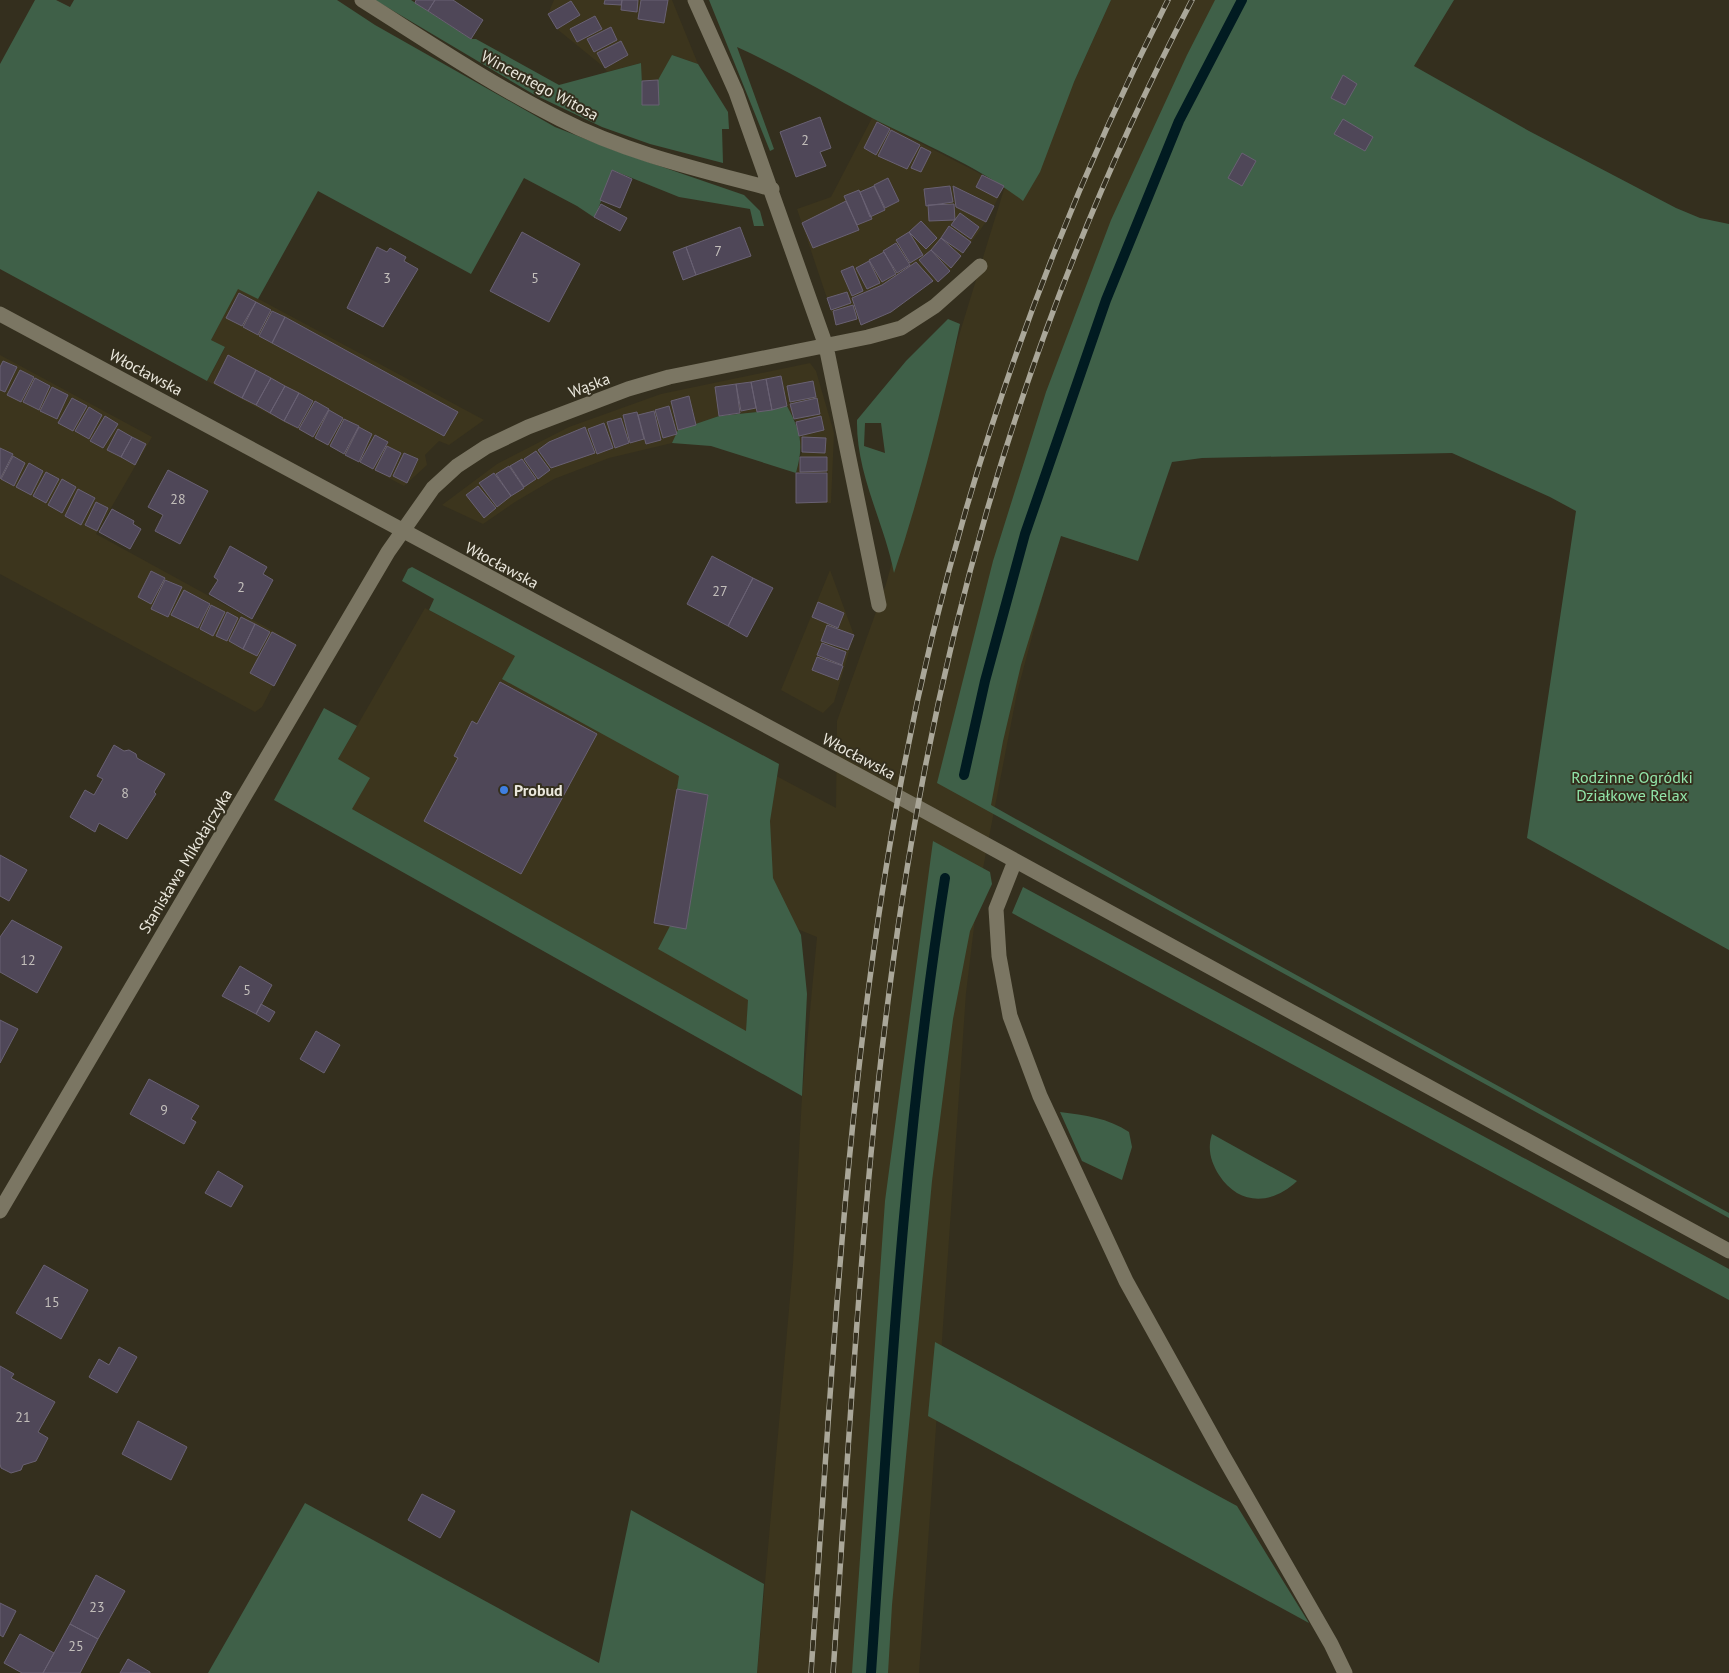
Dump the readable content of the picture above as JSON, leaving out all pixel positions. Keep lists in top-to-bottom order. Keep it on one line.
{"streets":{"street":["Wincentego Witosa","Włocławska","Wąska","Stanisława Mikołajczyka"]},"crossings":[["Włocławska","Wąska"],["Włocławska","Stanisława Mikołajczyka"],["Wąska","Stanisława Mikołajczyka"]],"parks":["Rodzinne Ogródki Działkowe Relax"],"places":["Probud"],"house_numbers":["2","7","3","5","28","2","27","8","12","5","9","15","21","23","25"]}
